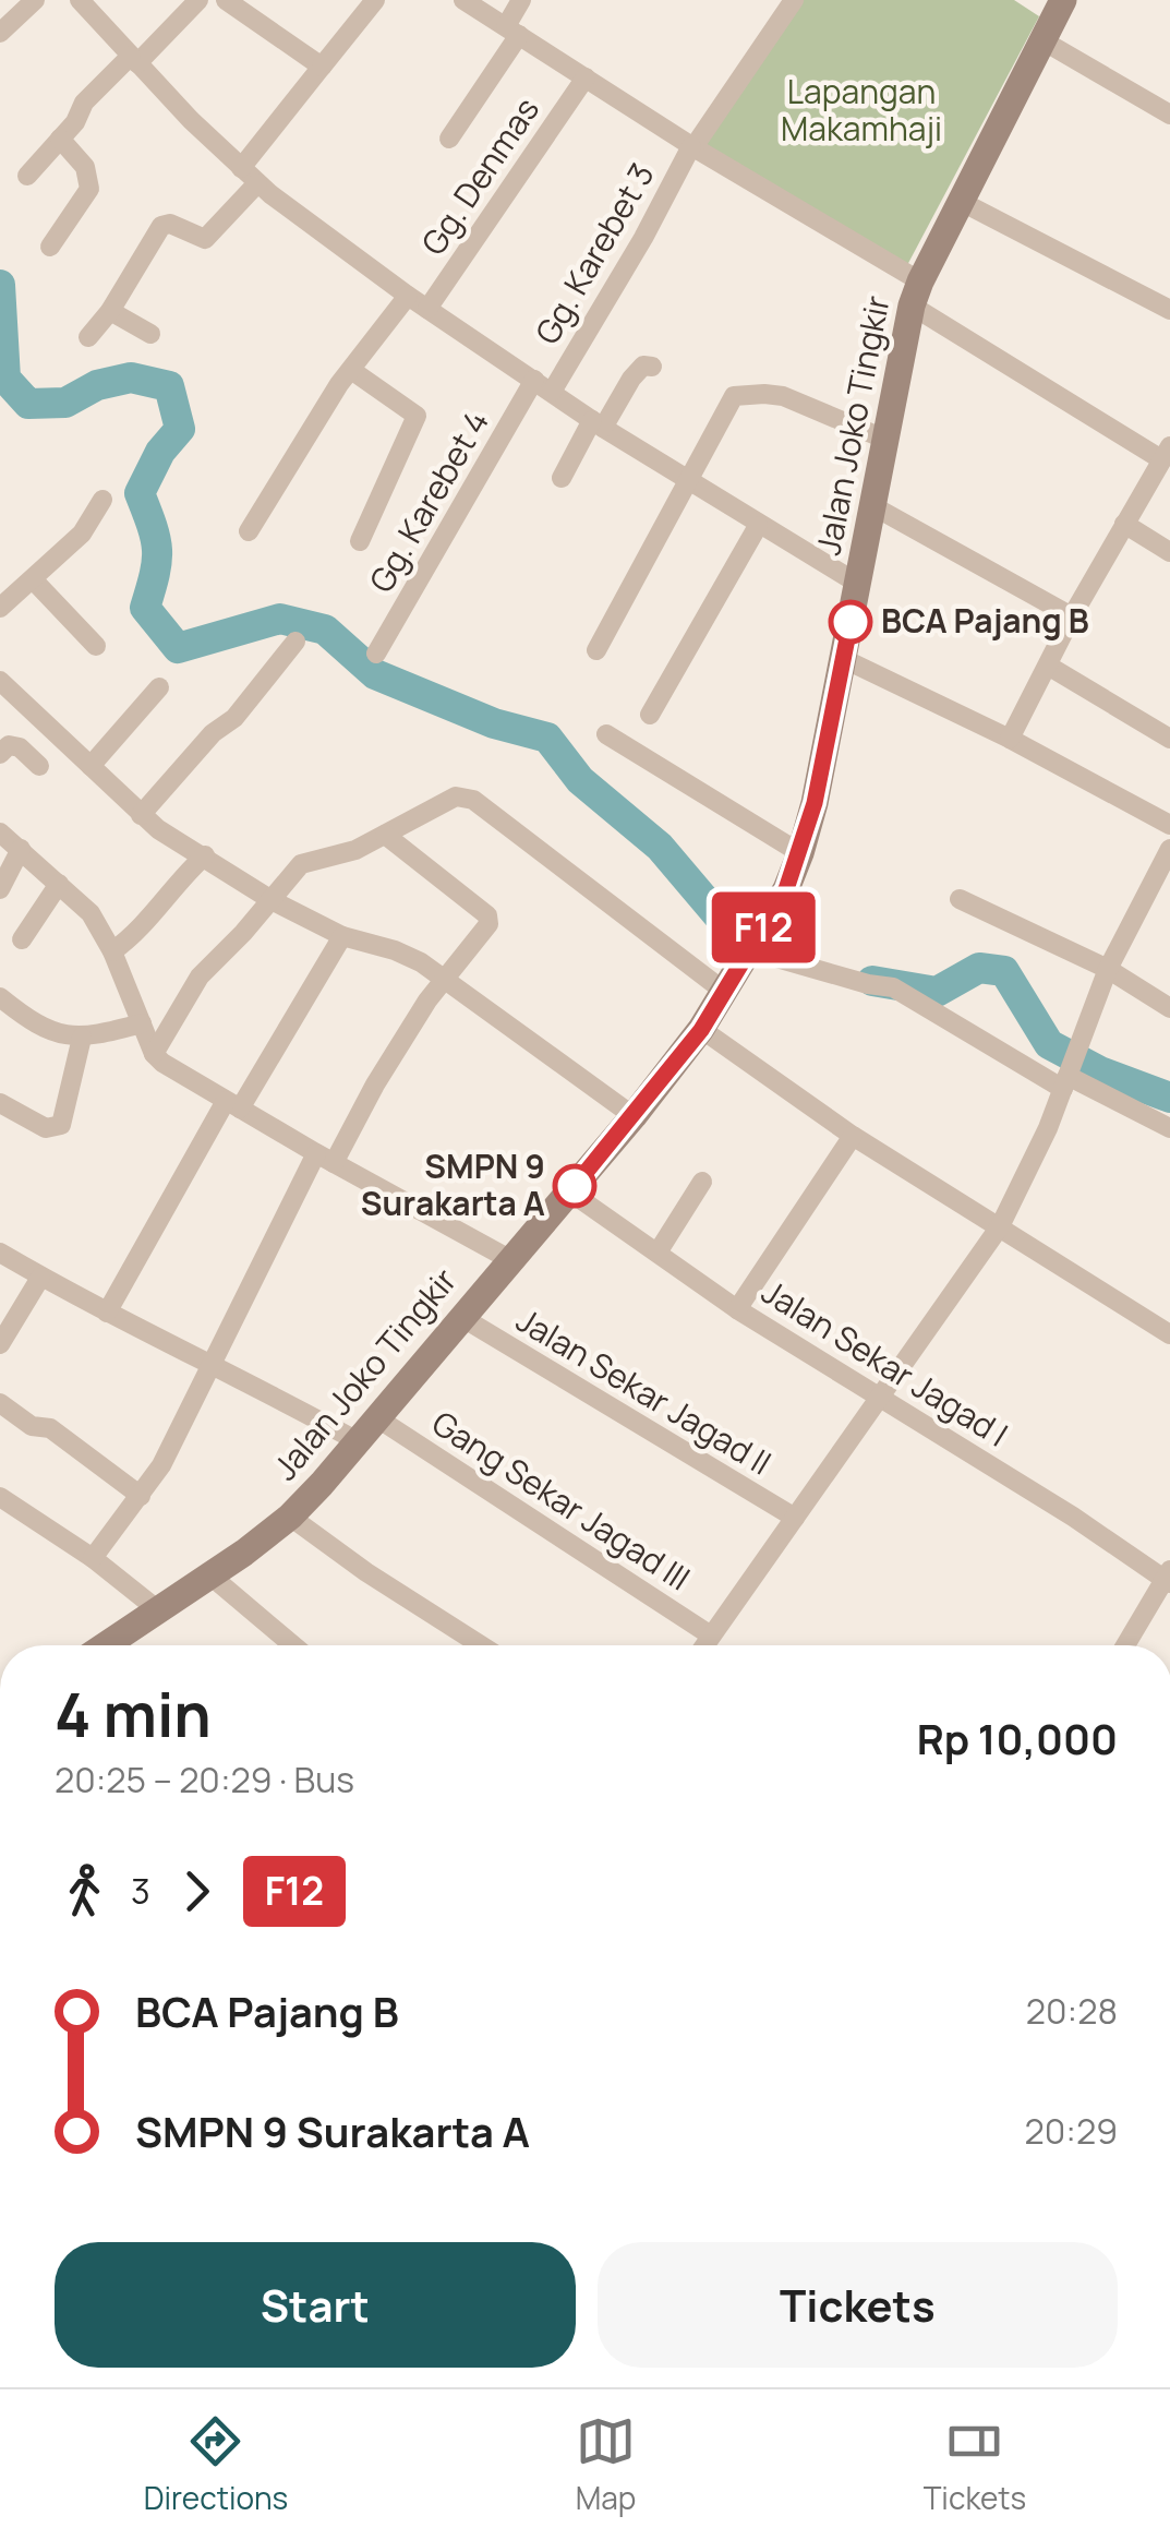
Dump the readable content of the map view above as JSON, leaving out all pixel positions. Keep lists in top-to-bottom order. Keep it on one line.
{"streets":{"main road":["Jalan Joko Tingkir"],"street":["Gg. Denmas","Gg. Karebet 3","Gg. Karebet 4","Jalan Sekar Jagad I","Jalan Sekar Jagad II","Gang Sekar Jagad III"]},"crossings":[["Gg. Karebet 3","Gg. Karebet 4"],["Jalan Joko Tingkir","Jalan Sekar Jagad I"],["Jalan Joko Tingkir","Jalan Sekar Jagad II"],["Jalan Joko Tingkir","Gang Sekar Jagad III"]],"parks":["Lapangan Makamhaji"],"places":["BCA Pajang B","SMPN 9 Surakarta A"],"lines":["bus line F12"],"page":{"on_map":"F12","heading":["4 min","20:25 – 20:29 · Bus","Rp 10,000"],"legs":["3","F12"],"list":[{"name":"BCA Pajang B","value":"20:28"},{"name":"SMPN 9 Surakarta A","value":"20:29"}],"buttons":["Start","Tickets"],"tabs":["Directions","Map","Tickets"]}}
